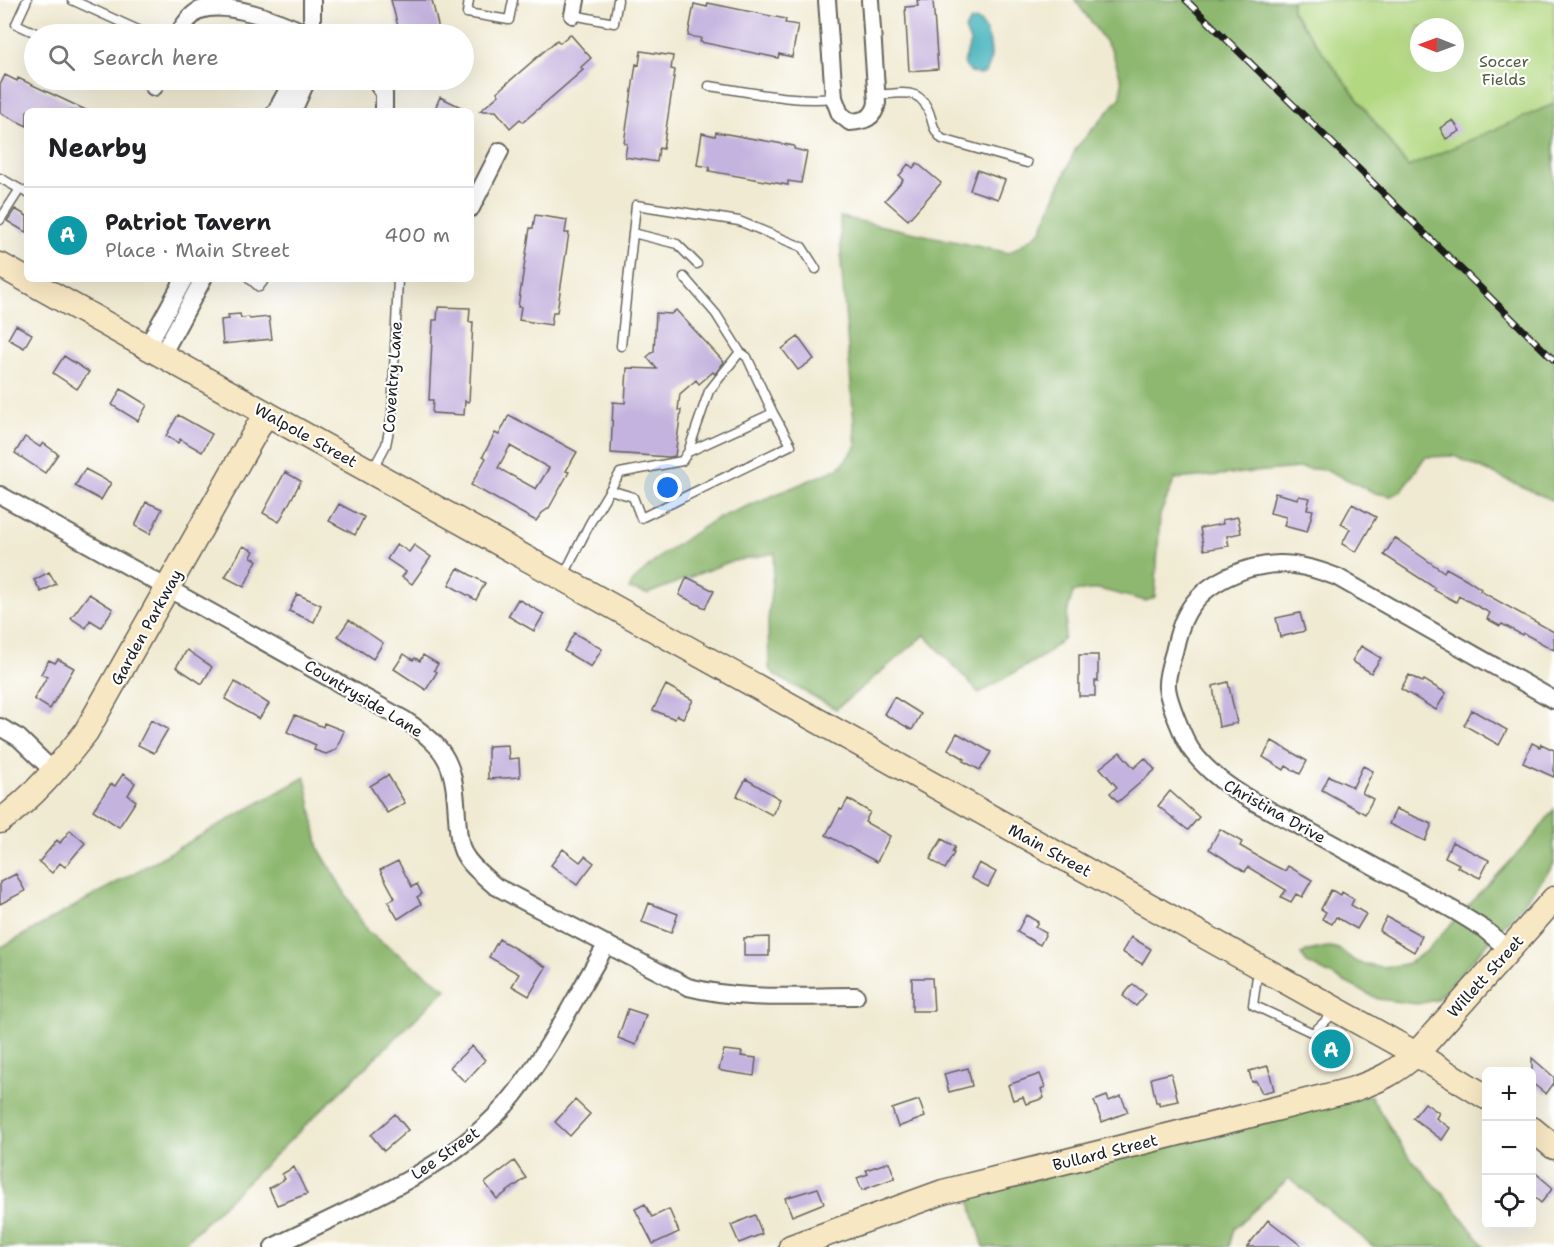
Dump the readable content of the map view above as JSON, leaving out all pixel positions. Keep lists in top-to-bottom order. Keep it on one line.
{"streets":{"main road":["Walpole Street","Garden Parkway","Main Street","Willett Street","Bullard Street"],"street":["Countryside Lane","Christina Drive","Lee Street"],"lane":["Coventry Lane"]},"crossings":[["Coventry Lane","Walpole Street"],["Walpole Street","Garden Parkway"],["Walpole Street","Main Street"],["Garden Parkway","Countryside Lane"],["Countryside Lane","Lee Street"],["Christina Drive","Willett Street"],["Main Street","Willett Street"],["Main Street","Bullard Street"],["Willett Street","Bullard Street"]],"parks":["Soccer Fields"],"north":"left","page":{"search":"Search here","heading":"Nearby","list":[{"mark":"A","name":"Patriot Tavern","note":"Place · Main Street","value":"400 m"}],"pins":"A","map_buttons":["+","−"]}}
